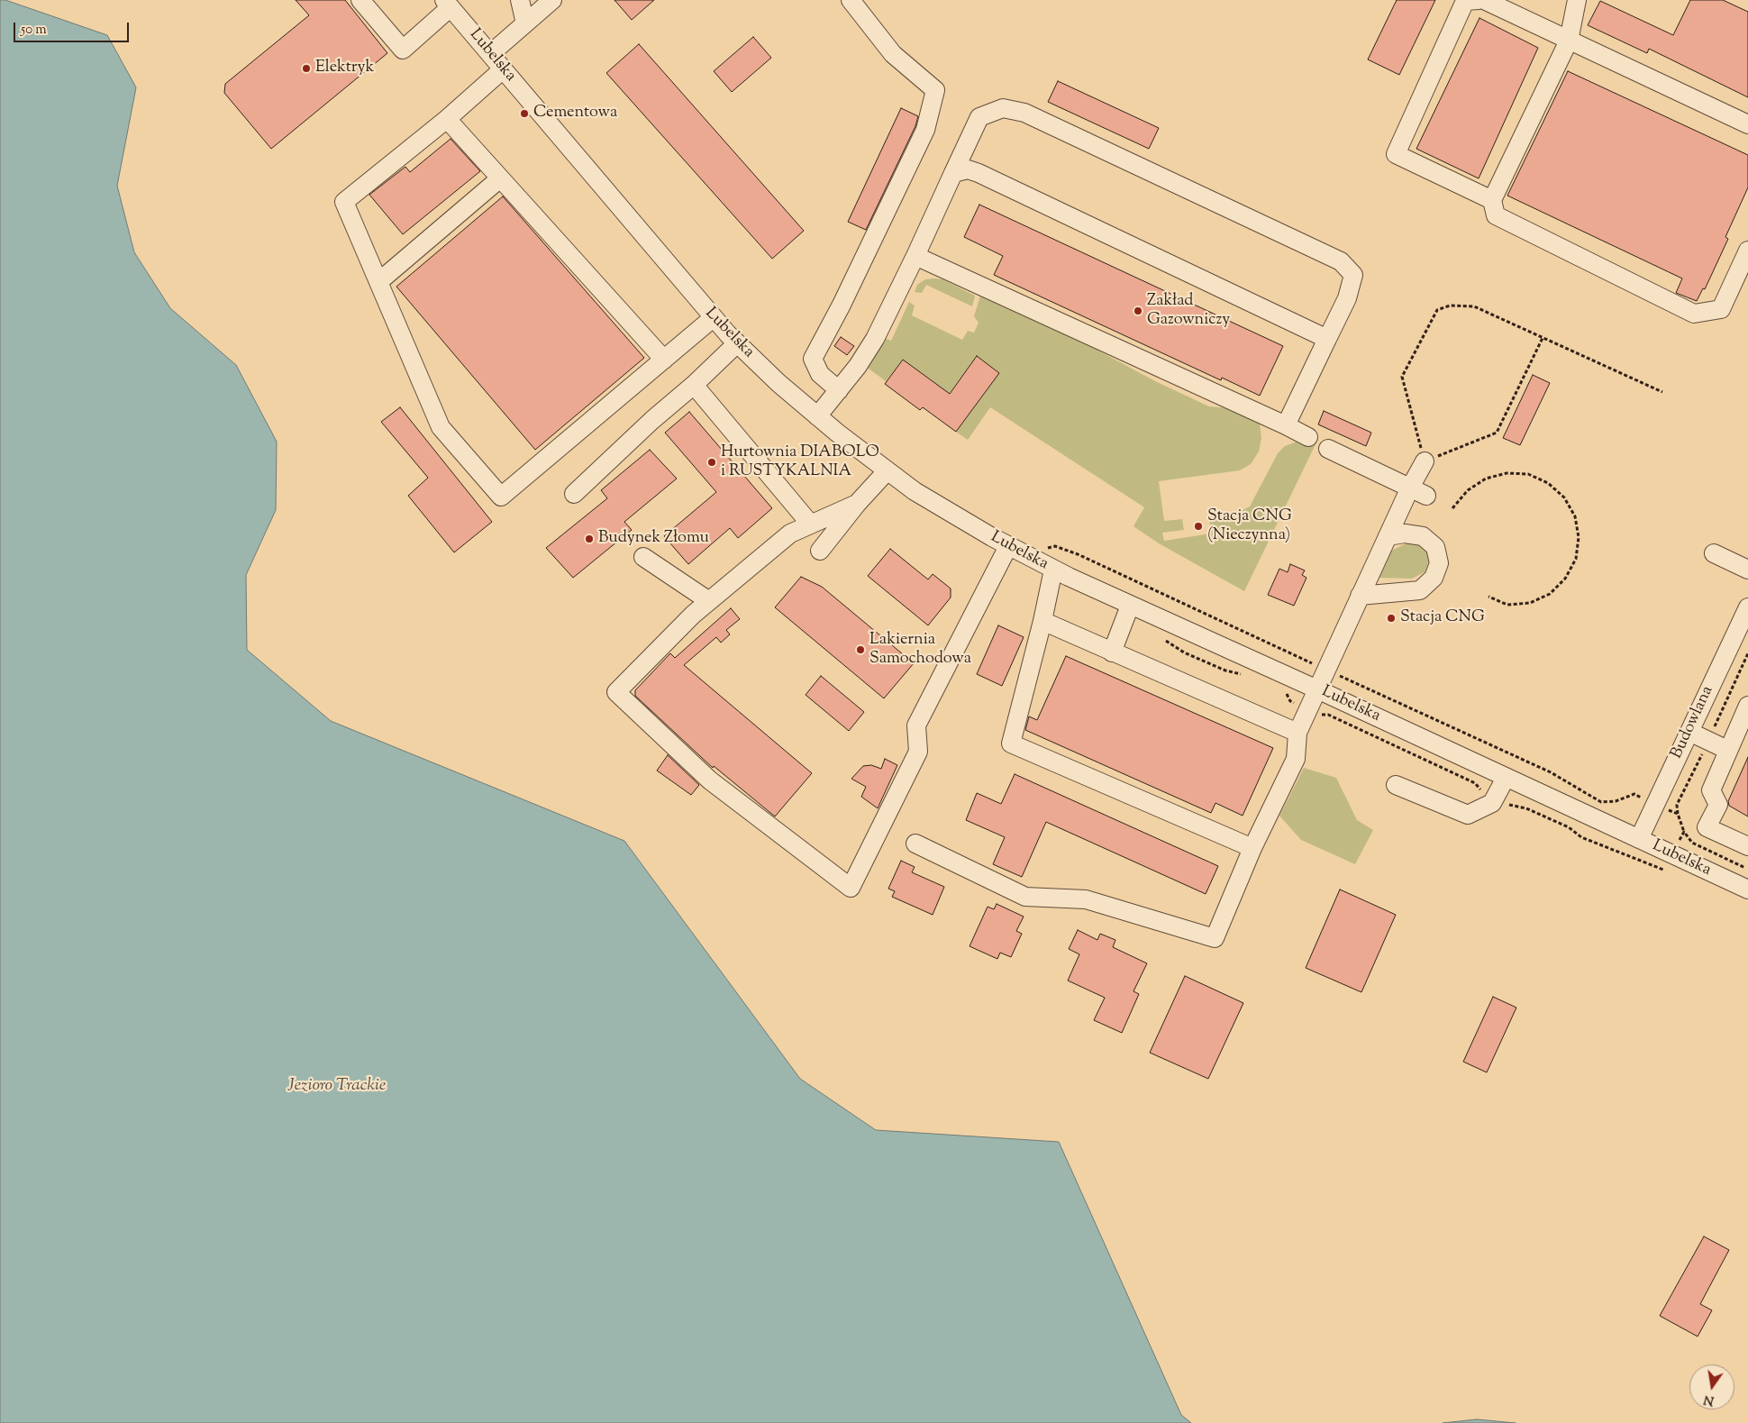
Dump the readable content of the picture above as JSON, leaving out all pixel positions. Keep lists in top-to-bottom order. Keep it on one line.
{"streets":{"street":["Lubelska","Budowlana"]},"crossings":[["Lubelska","Budowlana"]],"water":["Jezioro Trackie"],"places":["Elektryk","Cementowa","Zakład Gazowniczy","Hurtownia DIABOLO i RUSTYKALNIA","Stacja CNG (Nieczynna)","Budynek Złomu","Stacja CNG","Lakiernia Samochodowa"],"scale_bar":"50 m","north":"bottom"}
